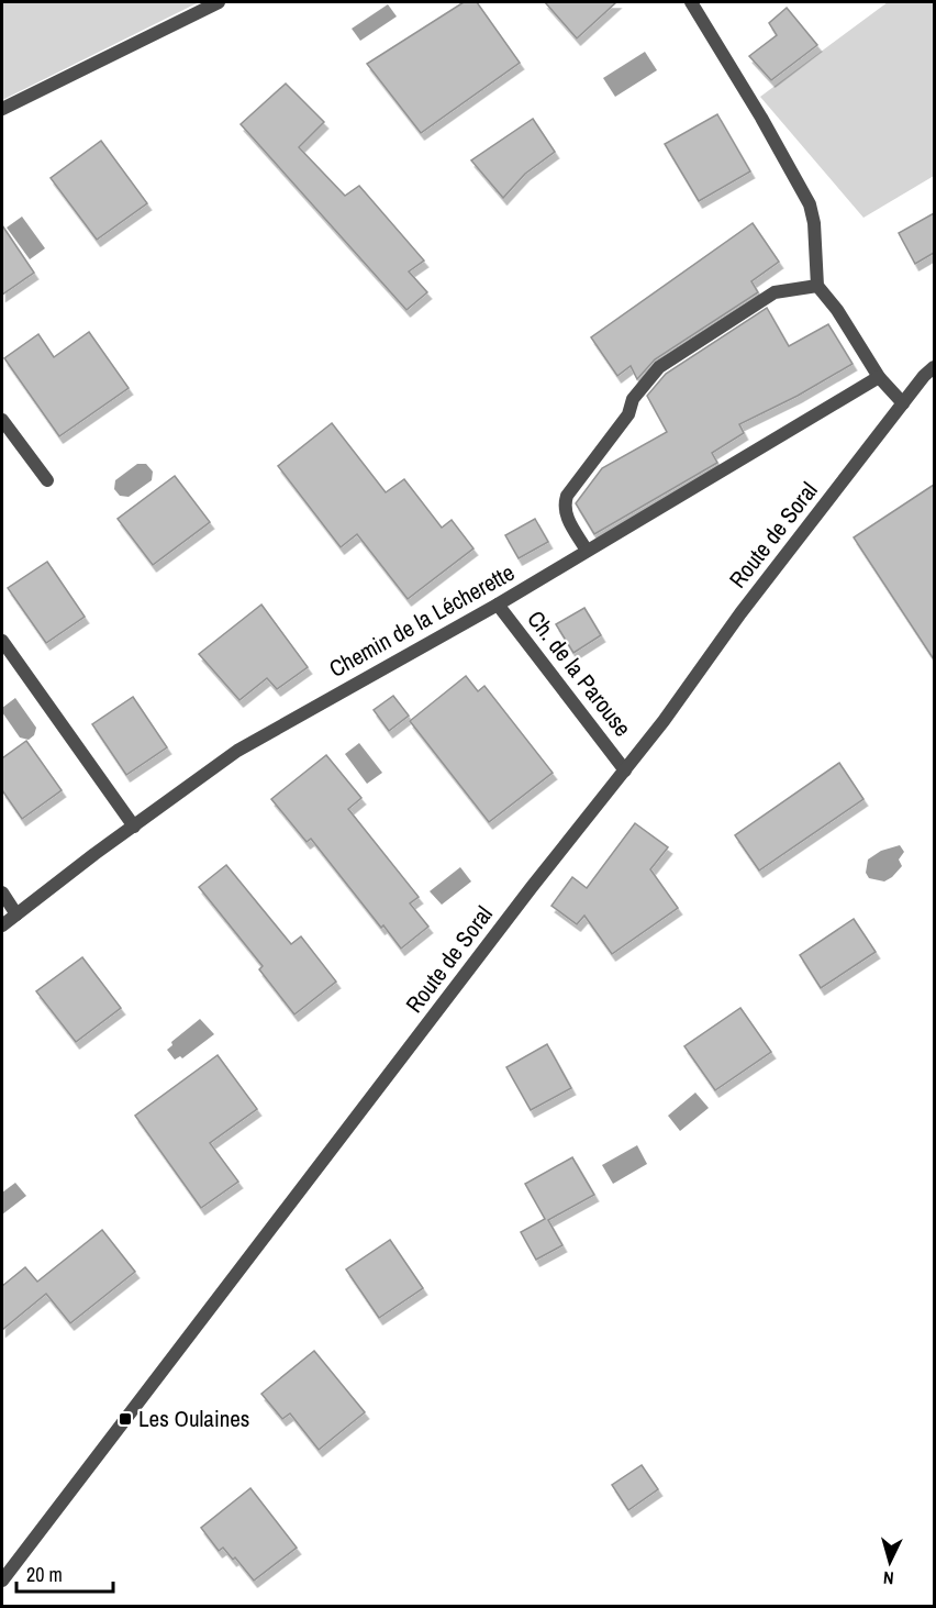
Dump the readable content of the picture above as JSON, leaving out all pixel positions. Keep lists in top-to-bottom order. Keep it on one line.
{"streets":{"street":["Route de Soral","Chemin de la Lécherette","Ch. de la Parouse"]},"crossings":[["Route de Soral","Ch. de la Parouse"],["Chemin de la Lécherette","Ch. de la Parouse"]],"places":{"transit":["Les Oulaines"]},"scale_bar":"20 m","north":"bottom"}
